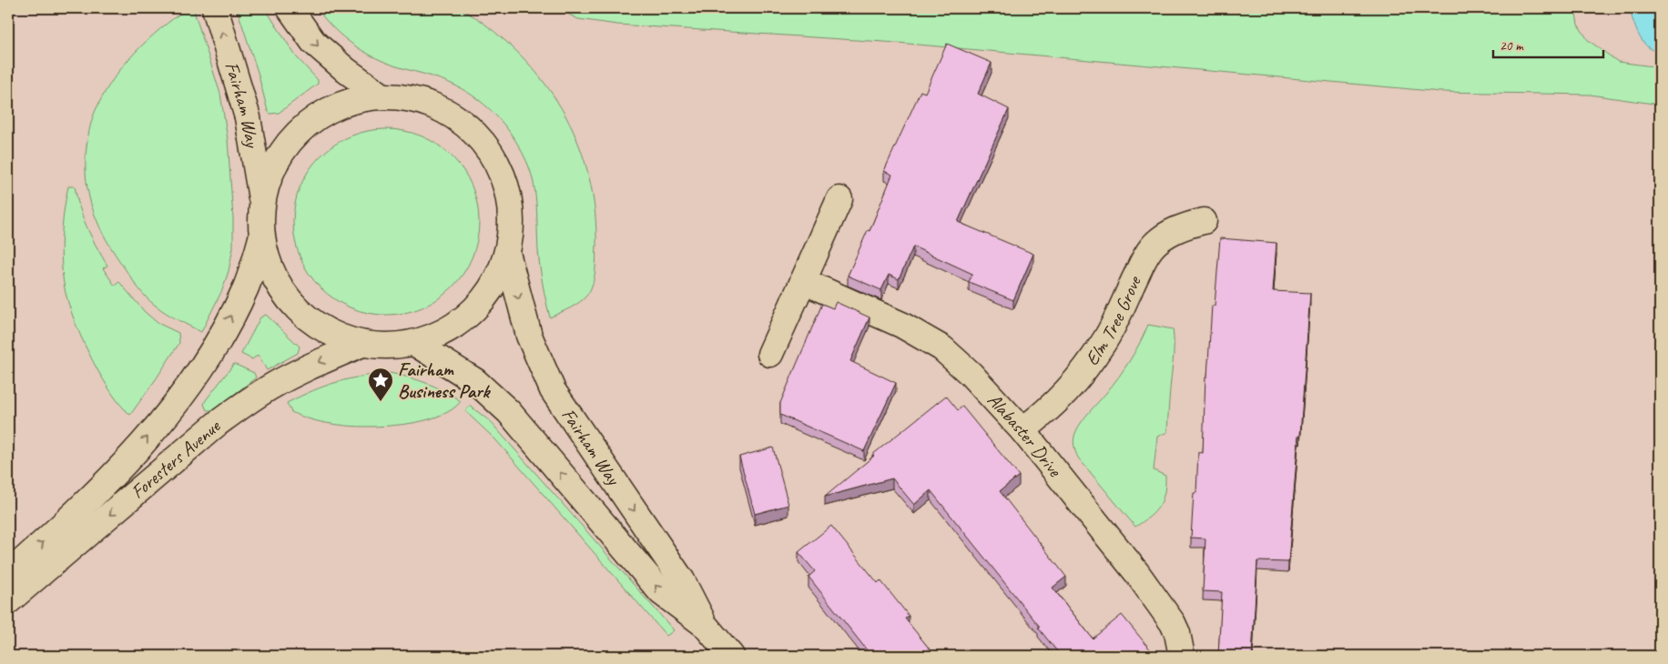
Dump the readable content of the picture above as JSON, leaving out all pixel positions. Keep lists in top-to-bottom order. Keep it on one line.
{"streets":{"street":["Fairham Way","Elm Tree Grove","Alabaster Drive","Foresters Avenue"]},"crossings":[["Elm Tree Grove","Alabaster Drive"]],"places":{"place":["Fairham Business Park"]},"scale_bar":"20 m"}
